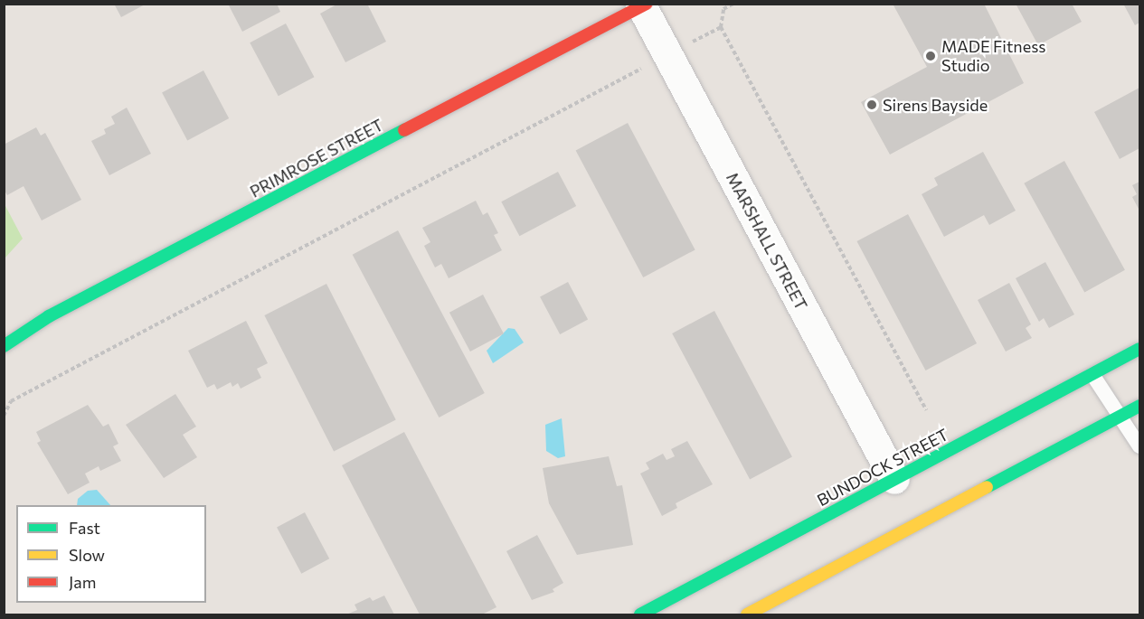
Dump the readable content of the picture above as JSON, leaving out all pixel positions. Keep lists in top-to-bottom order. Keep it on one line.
{"streets":{"main road":["PRIMROSE STREET","BUNDOCK STREET"],"street":["MARSHALL STREET"]},"crossings":[["PRIMROSE STREET","MARSHALL STREET"],["MARSHALL STREET","BUNDOCK STREET"]],"places":["MADE Fitness Studio","Sirens Bayside"],"legend":["Fast","Slow","Jam"]}
